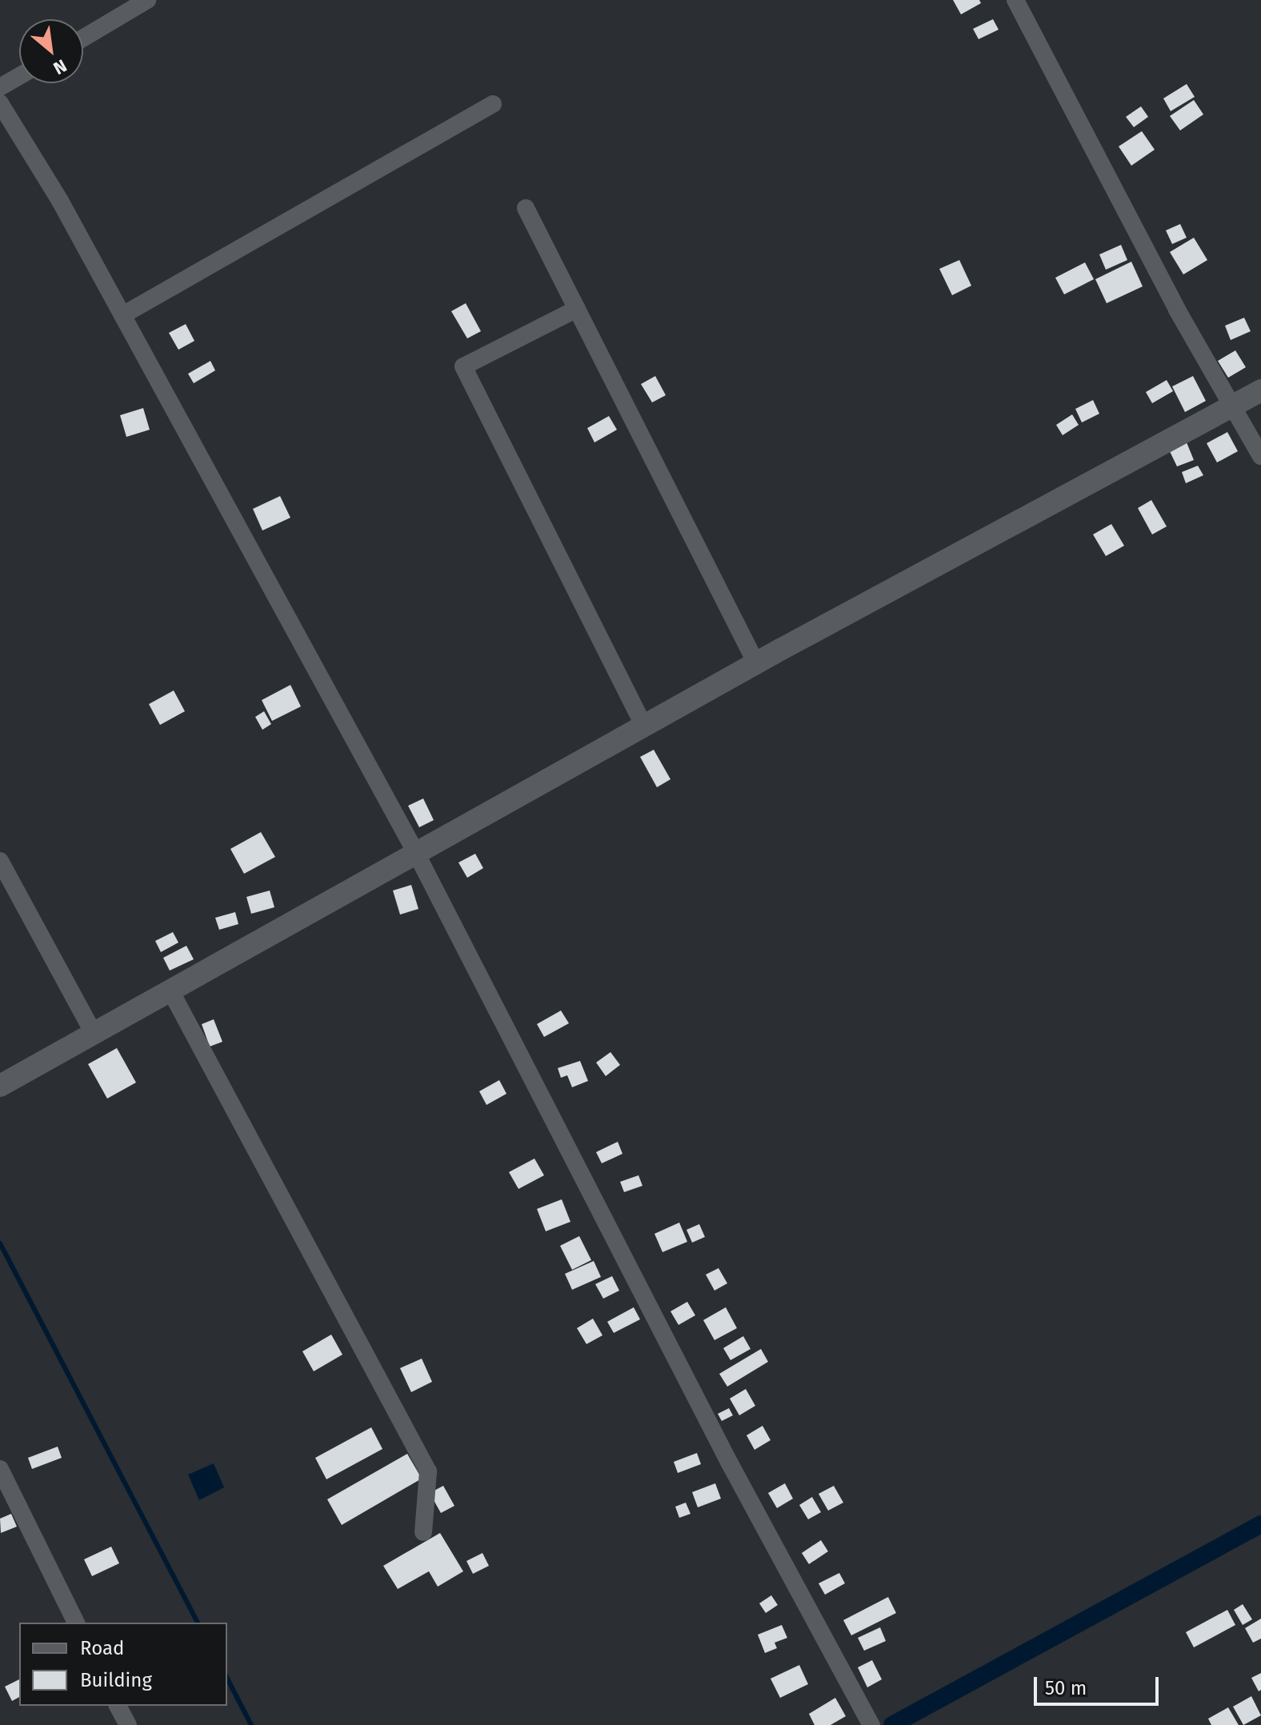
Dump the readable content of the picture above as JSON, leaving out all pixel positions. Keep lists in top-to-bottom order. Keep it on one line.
{"legend":["Road","Building"],"scale_bar":"50 m","north":"bottom right"}
